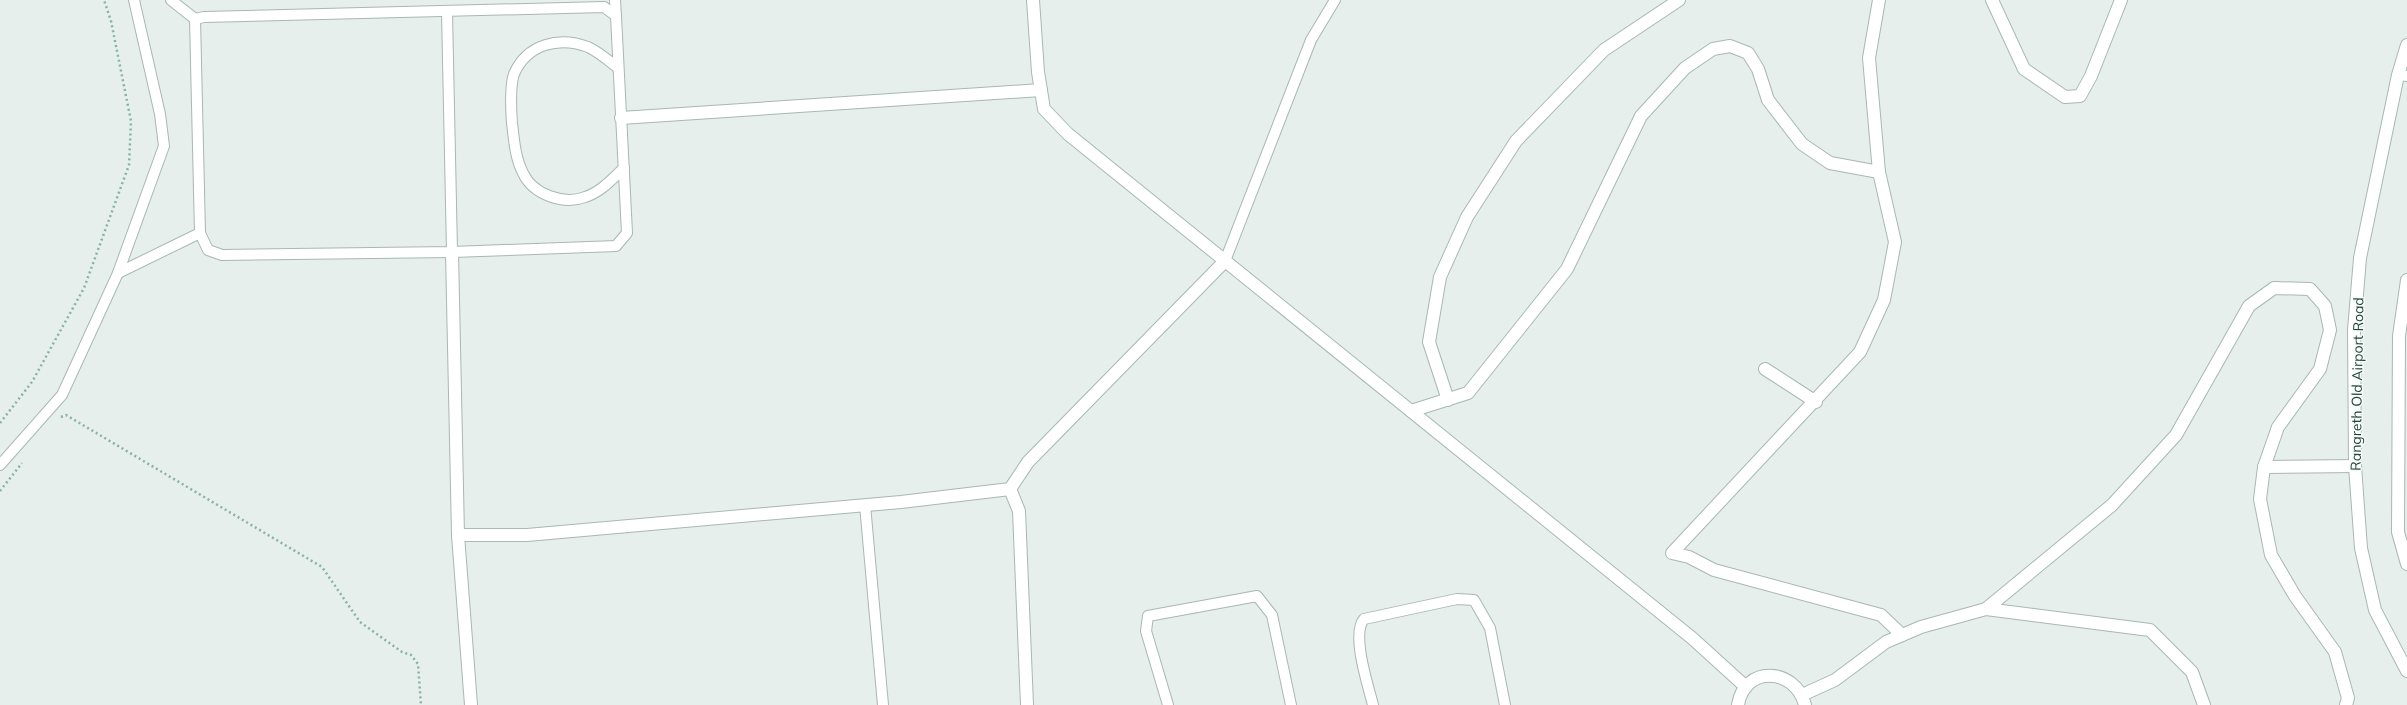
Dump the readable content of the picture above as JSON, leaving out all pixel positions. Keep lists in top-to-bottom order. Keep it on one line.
{"streets":{"street":["Rangreth Old Airport Road"]}}
